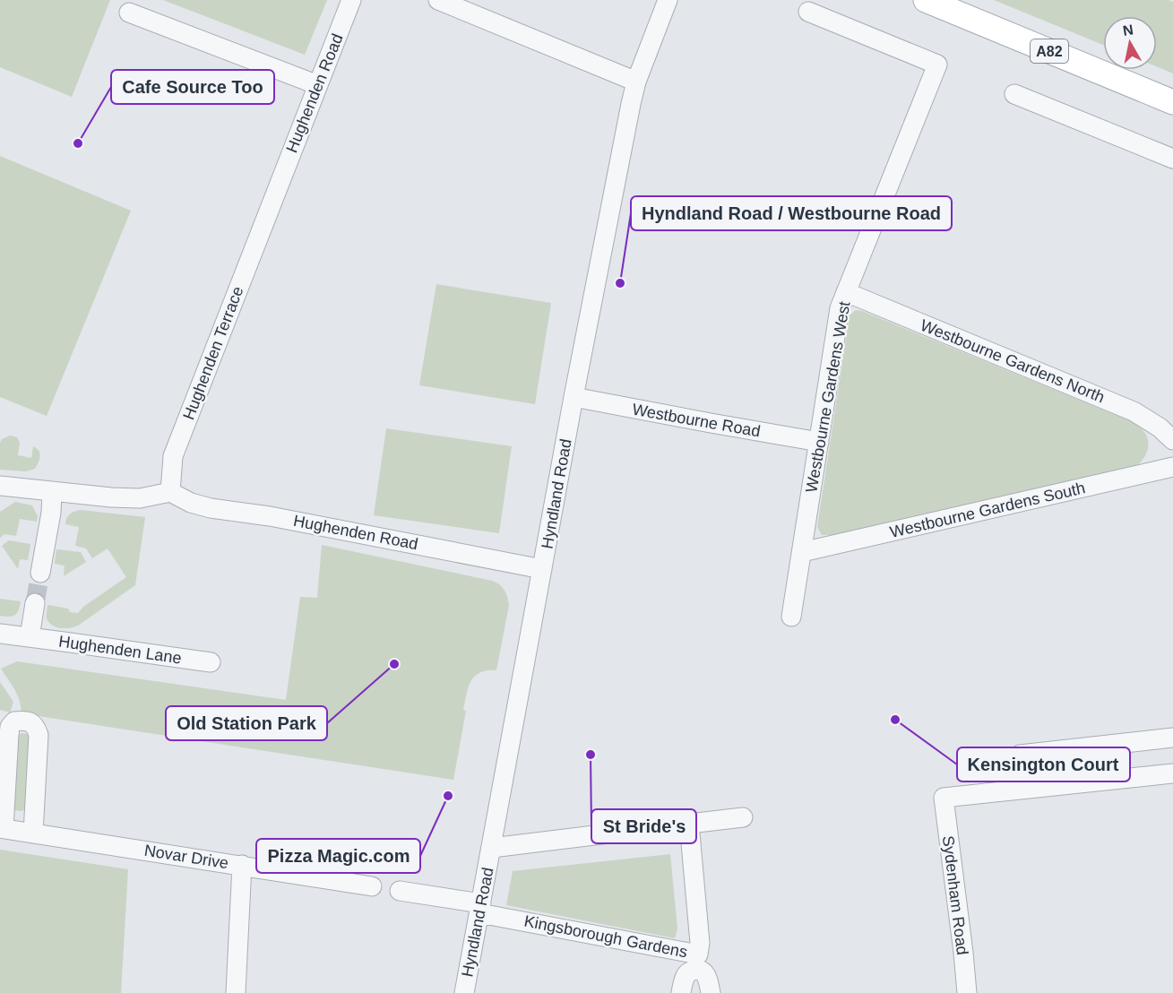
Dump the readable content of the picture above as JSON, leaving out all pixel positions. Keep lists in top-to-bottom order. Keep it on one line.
{"streets":{"main road":["A82"],"street":["Hughenden Road","Hughenden Terrace","Westbourne Gardens North","Westbourne Gardens West","Westbourne Road","Hyndland Road","Westbourne Gardens South","Hughenden Lane","Novar Drive","Sydenham Road","Kingsborough Gardens"]},"crossings":[["Hughenden Road","Hughenden Terrace"],["Hughenden Road","Hyndland Road"],["Westbourne Gardens North","Westbourne Gardens West"],["Westbourne Gardens West","Westbourne Road"],["Westbourne Gardens West","Westbourne Gardens South"],["Westbourne Road","Hyndland Road"],["Hyndland Road","Kingsborough Gardens"]],"places":["Cafe Source Too","Hyndland Road / Westbourne Road","Old Station Park","Kensington Court","St Bride's","Pizza Magic.com"],"north":"top"}
